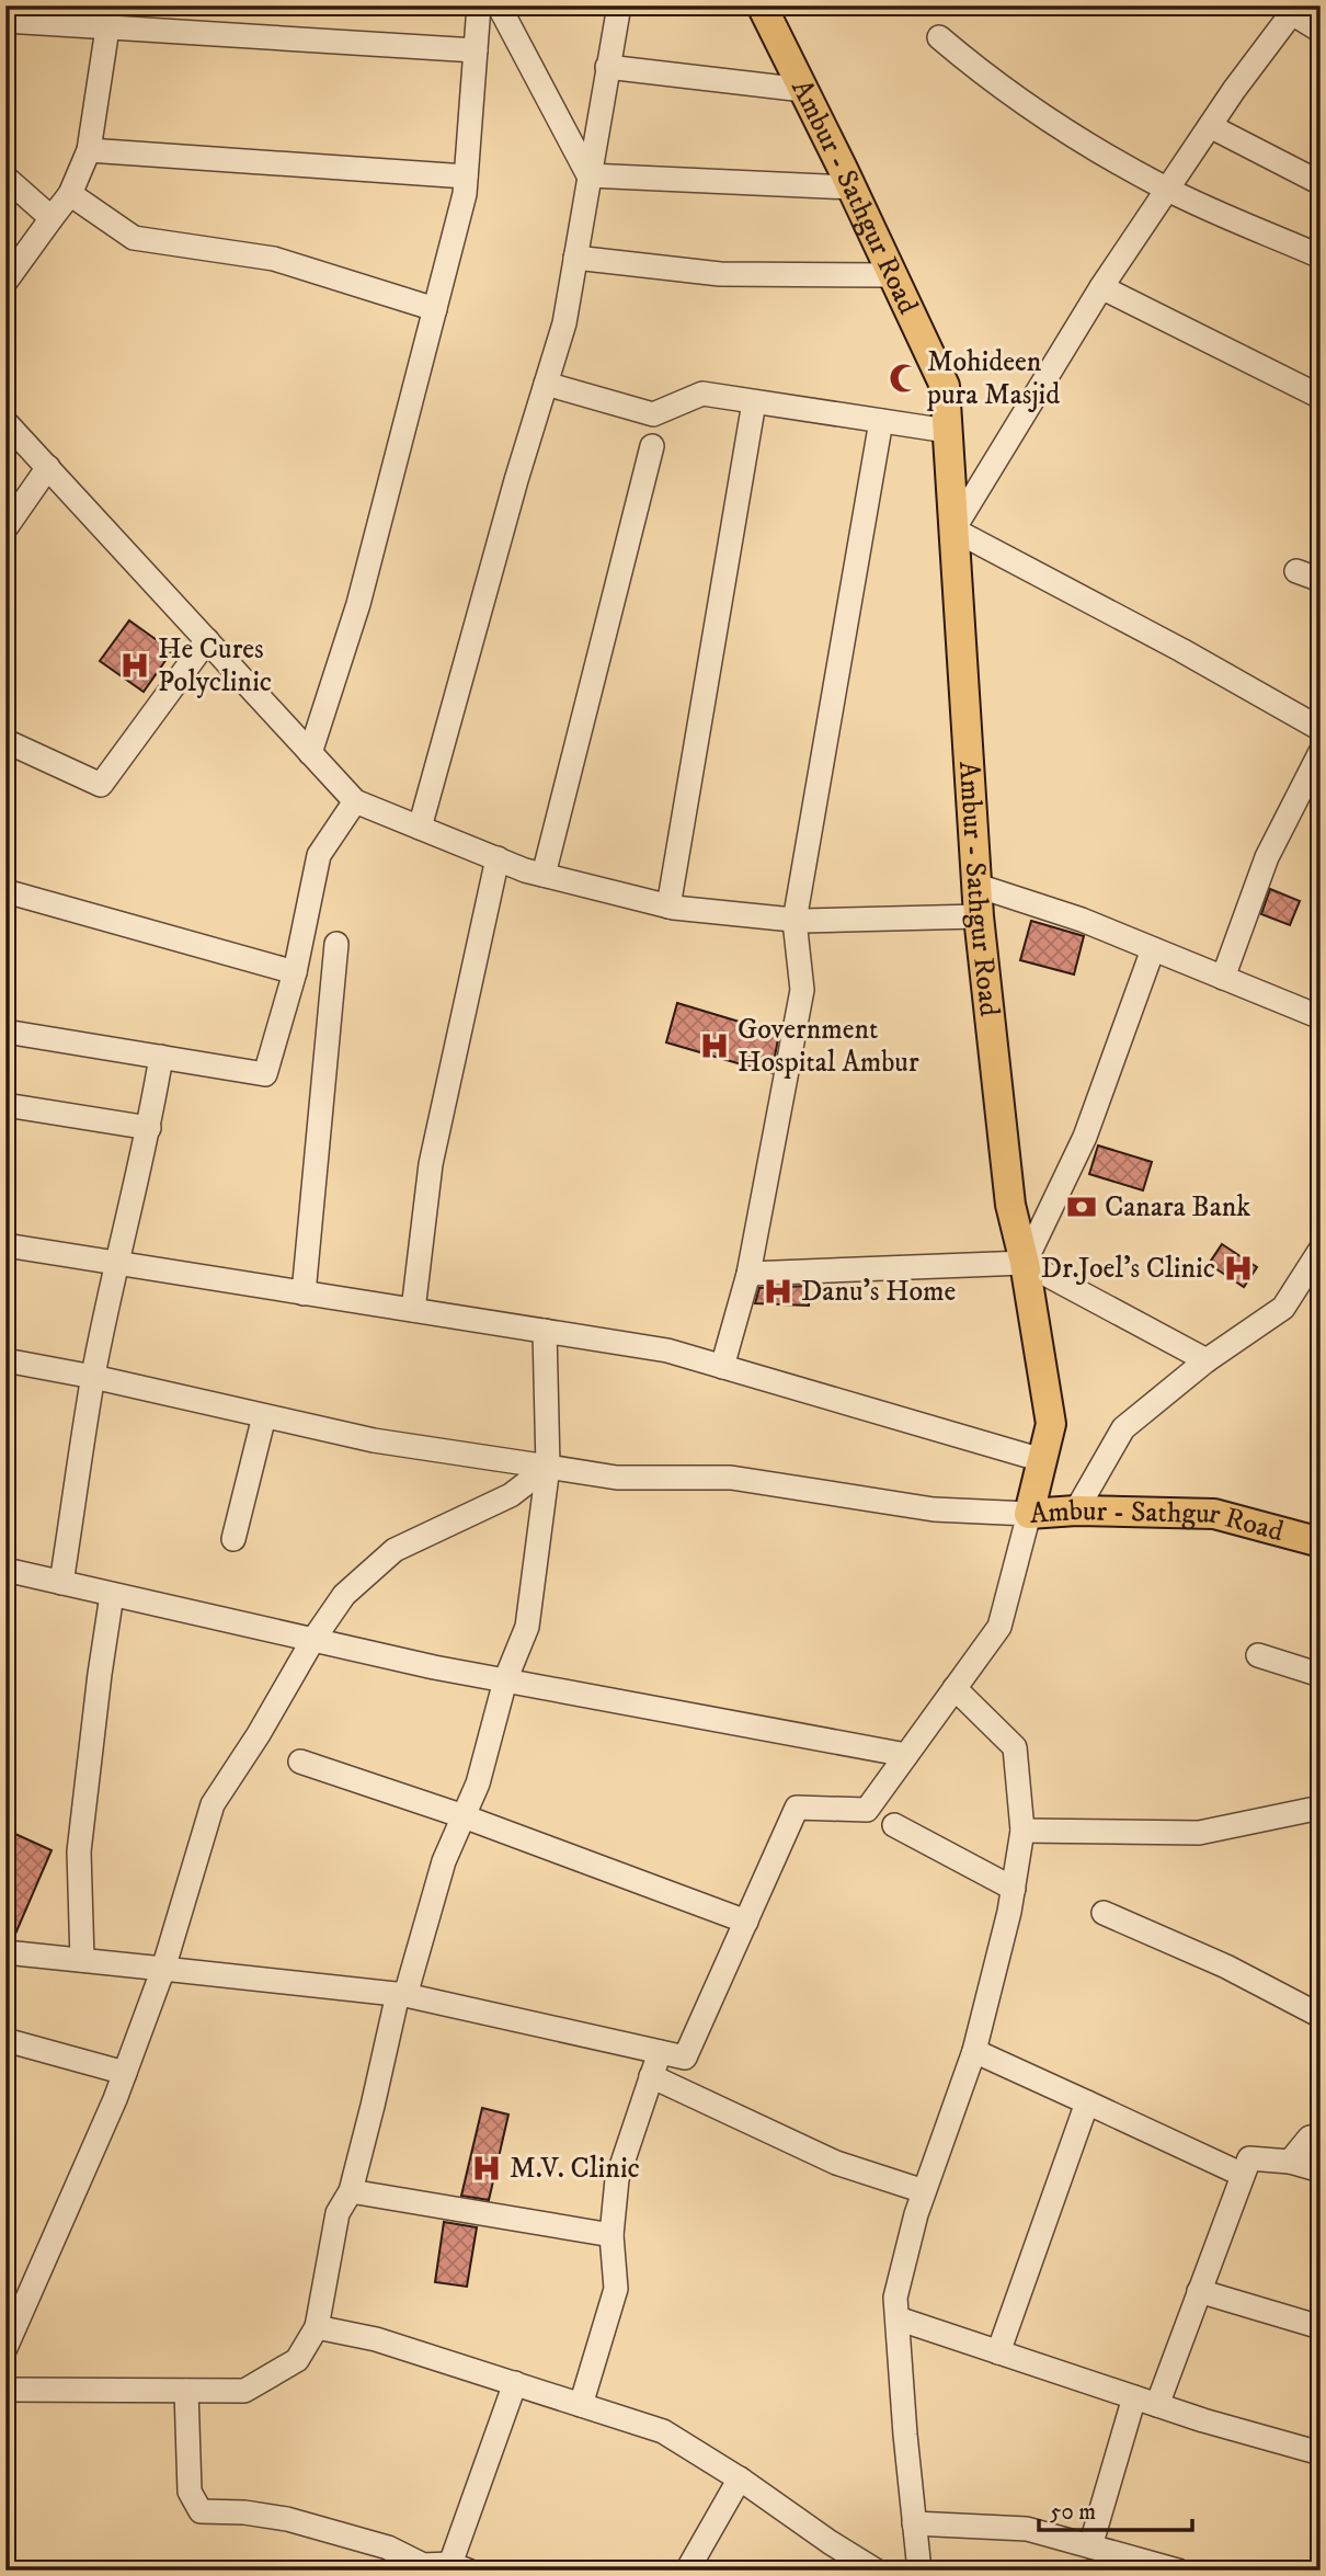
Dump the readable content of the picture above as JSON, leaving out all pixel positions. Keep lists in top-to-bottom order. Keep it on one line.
{"streets":{"main road":["Ambur - Sathgur Road"]},"places":{"mosque":["Mohideen pura Masjid"],"hospital":["He Cures Polyclinic","Government Hospital Ambur","Dr.Joel's Clinic","Danu's Home","M.V. Clinic"],"bank":["Canara Bank"]},"scale_bar":"50 m"}
